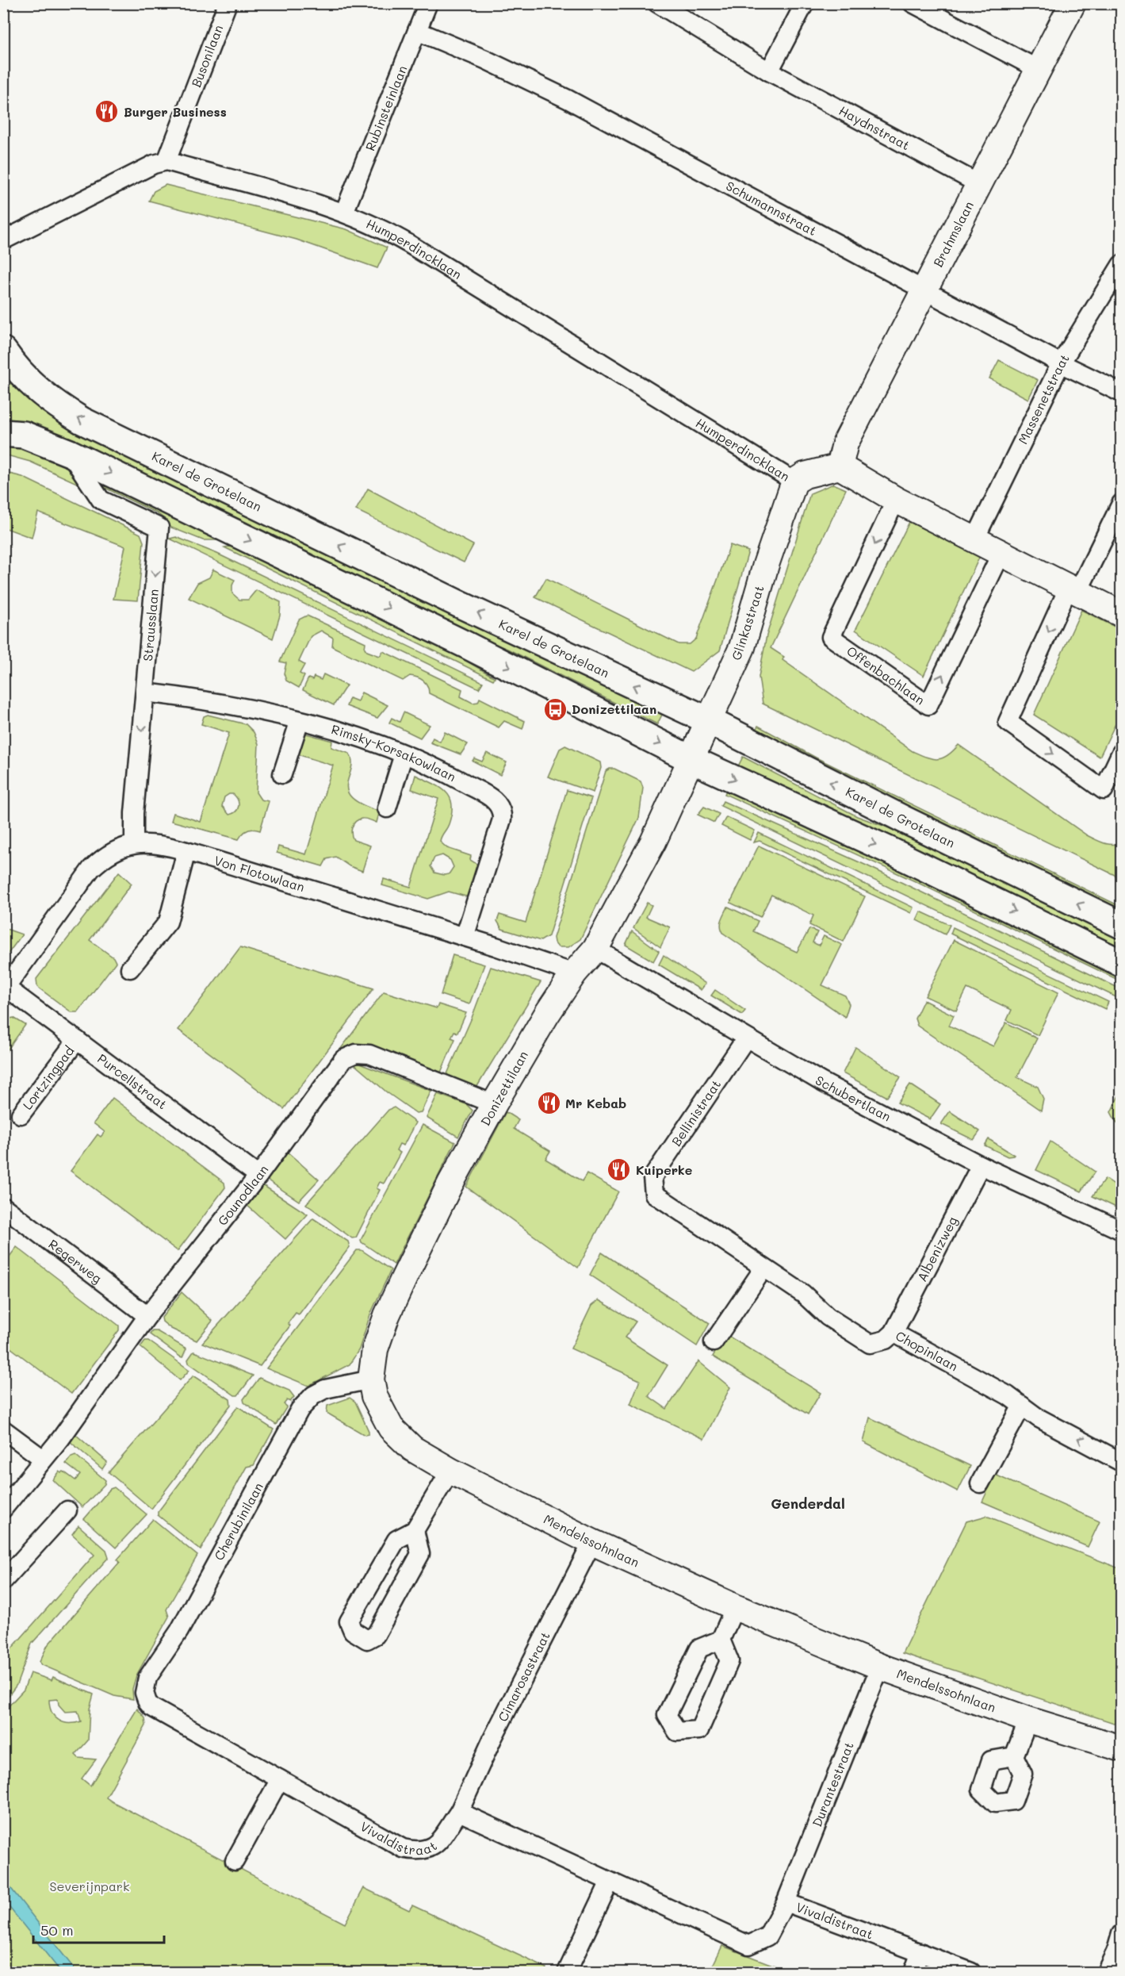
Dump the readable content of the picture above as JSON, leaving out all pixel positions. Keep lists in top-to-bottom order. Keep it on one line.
{"streets":{"main road":["Karel de Grotelaan"],"street":["Busonilaan","Rubinsteinlaan","Haydnstraat","Schumannstraat","Brahmslaan","Humperdincklaan","Massenetstraat","Glinkastraat","Strausslaan","Offenbachlaan","Rimsky-Korsakowlaan","Von Flotowlaan","Lortzingpad","Purcellstraat","Donizettilaan","Schubertlaan","Bellinistraat","Gounodlaan","Albenizweg","Regerweg","Chopinlaan","Cherubinilaan","Mendelssohnlaan","Cimarosastraat","Durantestraat","Vivaldistraat"]},"crossings":[["Busonilaan","Humperdincklaan"],["Rubinsteinlaan","Schumannstraat"],["Rubinsteinlaan","Humperdincklaan"],["Haydnstraat","Brahmslaan"],["Schumannstraat","Brahmslaan"],["Schumannstraat","Massenetstraat"],["Humperdincklaan","Glinkastraat"],["Karel de Grotelaan","Glinkastraat"],["Glinkastraat","Donizettilaan"],["Strausslaan","Rimsky-Korsakowlaan"],["Strausslaan","Von Flotowlaan"],["Rimsky-Korsakowlaan","Von Flotowlaan"],["Von Flotowlaan","Purcellstraat"],["Von Flotowlaan","Donizettilaan"],["Lortzingpad","Purcellstraat"],["Purcellstraat","Gounodlaan"],["Donizettilaan","Schubertlaan"],["Donizettilaan","Gounodlaan"],["Donizettilaan","Cherubinilaan"],["Donizettilaan","Mendelssohnlaan"],["Schubertlaan","Bellinistraat"],["Schubertlaan","Albenizweg"],["Bellinistraat","Chopinlaan"],["Gounodlaan","Regerweg"],["Albenizweg","Chopinlaan"],["Cherubinilaan","Mendelssohnlaan"],["Cherubinilaan","Vivaldistraat"],["Mendelssohnlaan","Cimarosastraat"],["Mendelssohnlaan","Durantestraat"],["Cimarosastraat","Vivaldistraat"],["Durantestraat","Vivaldistraat"]],"one_way":["Strausslaan"],"districts":["Genderdal"],"parks":["Severijnpark"],"places":{"restaurant":["Burger Business","Mr Kebab","Kuiperke"],"bus stop":["Donizettilaan"]},"scale_bar":"50 m"}
